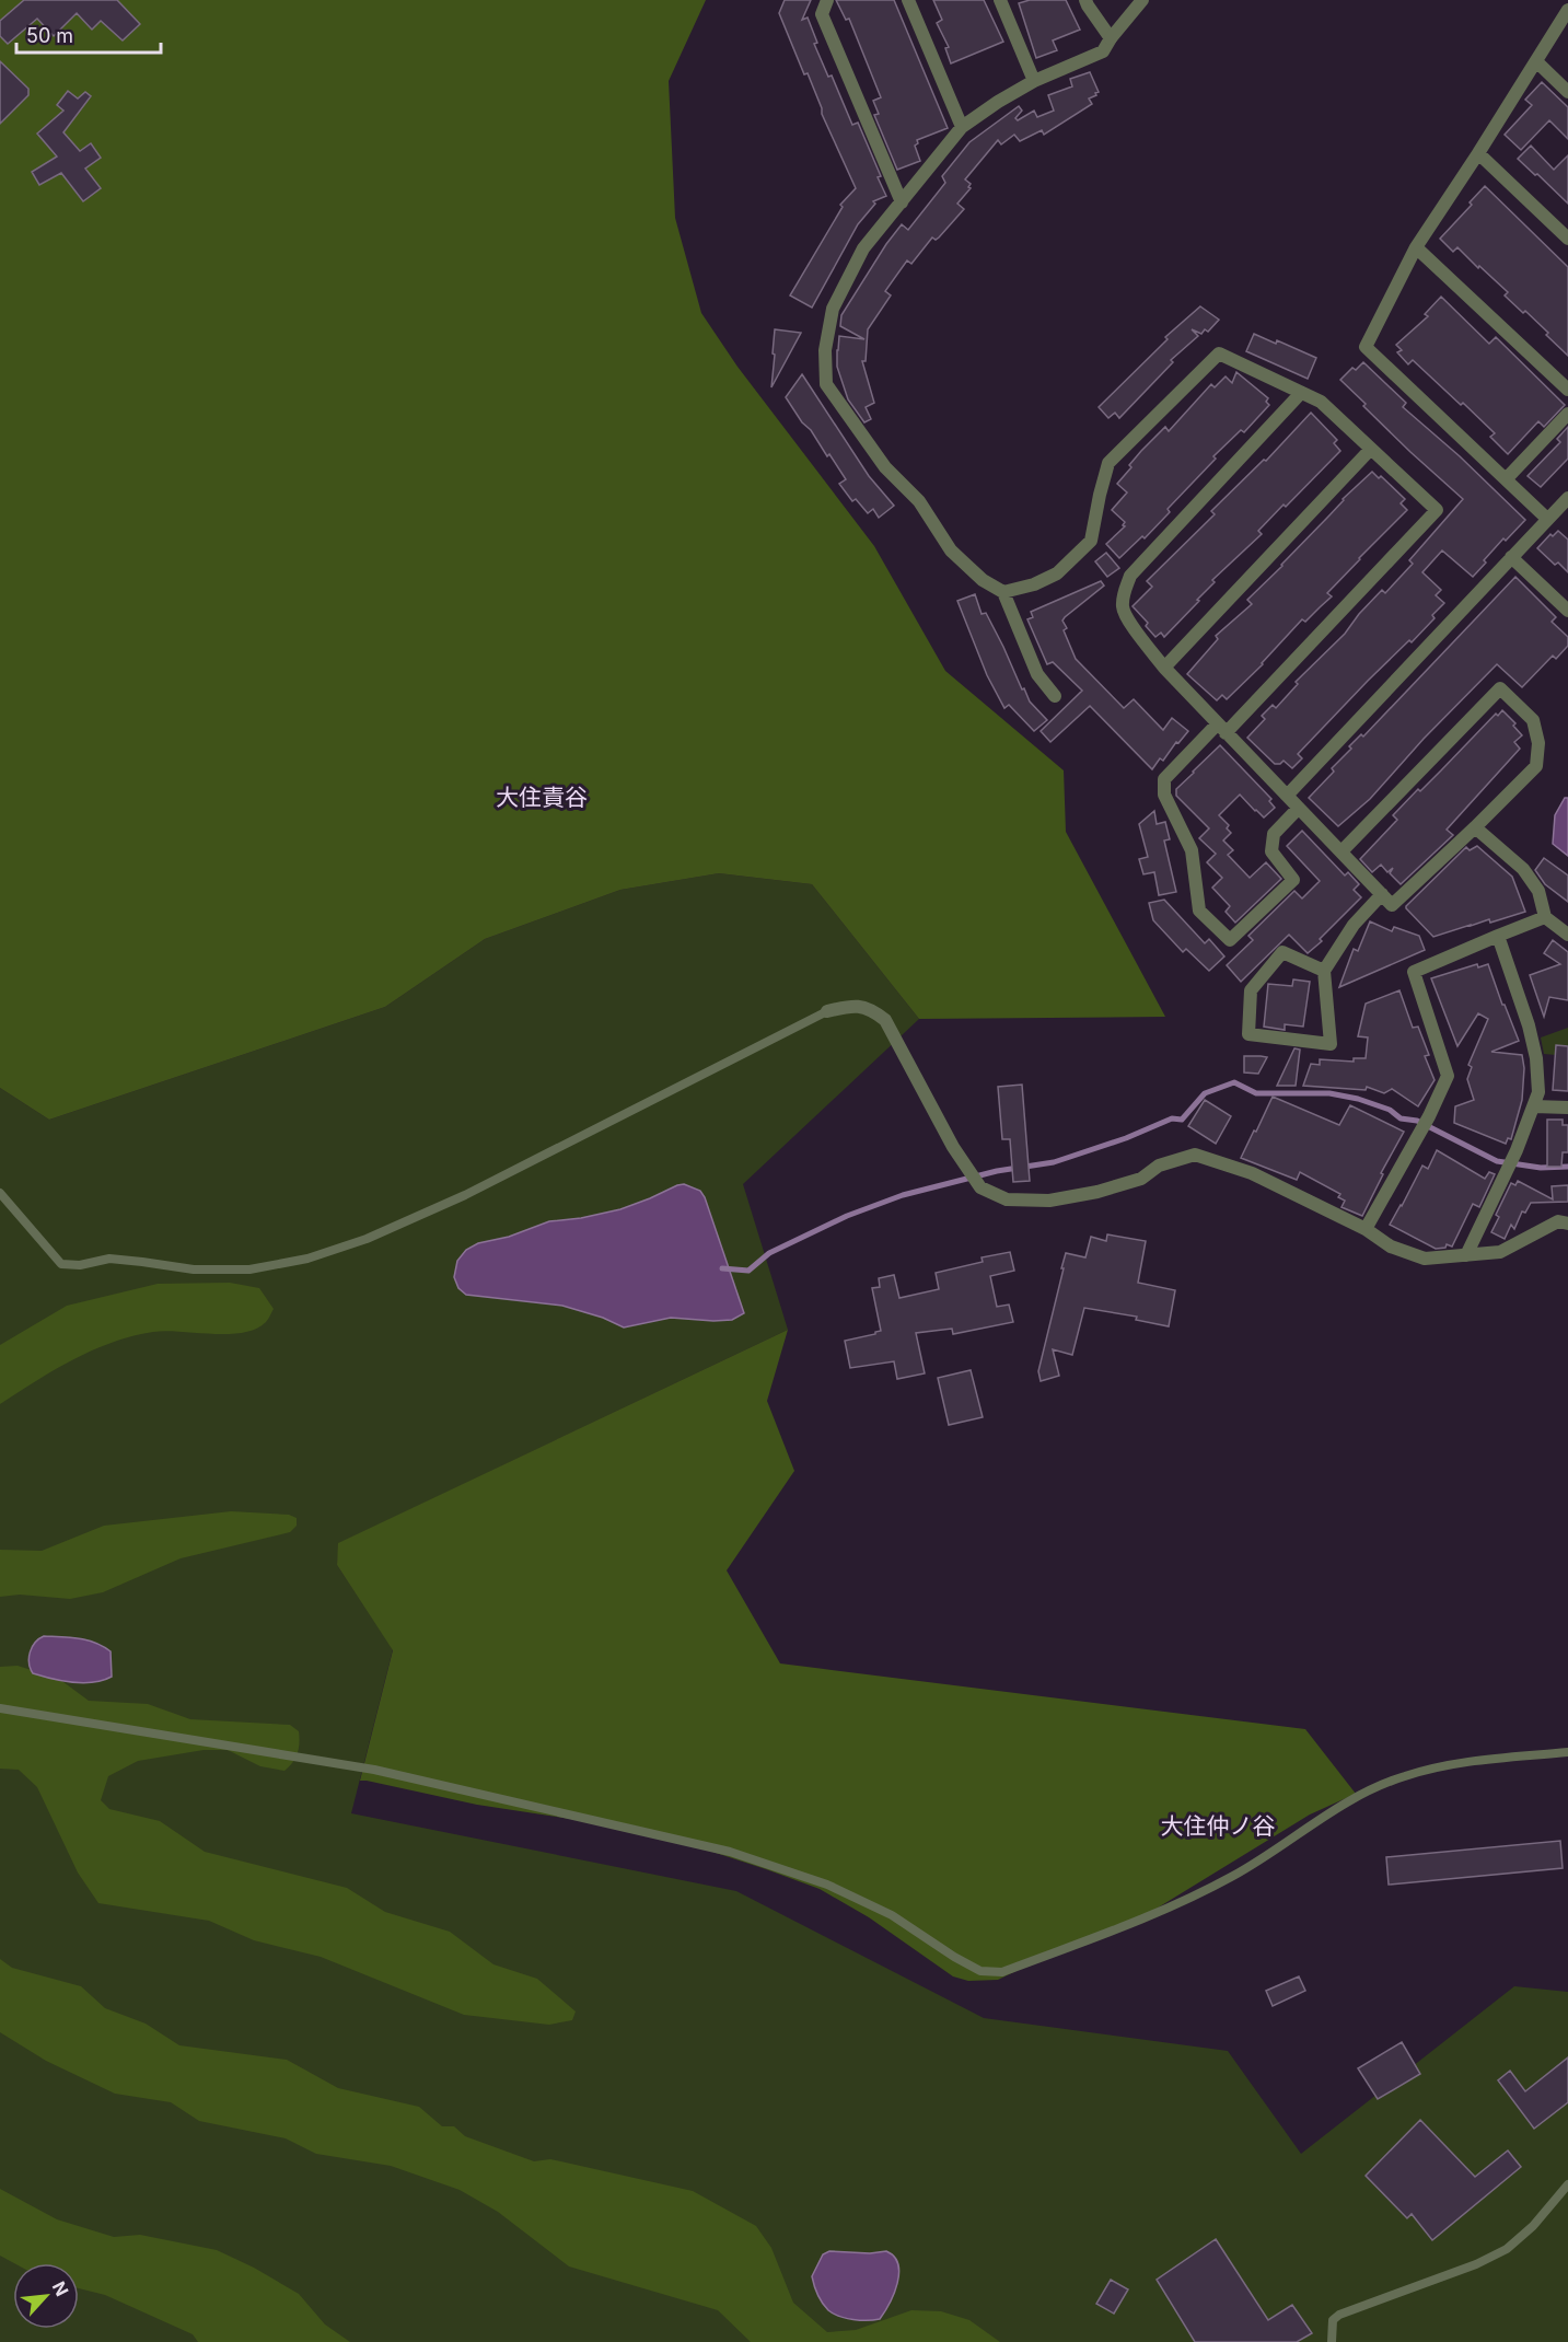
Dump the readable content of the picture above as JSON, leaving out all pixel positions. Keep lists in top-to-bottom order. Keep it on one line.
{"districts":["大住責谷","大住仲ノ谷"],"scale_bar":"50 m","north":"top right"}
